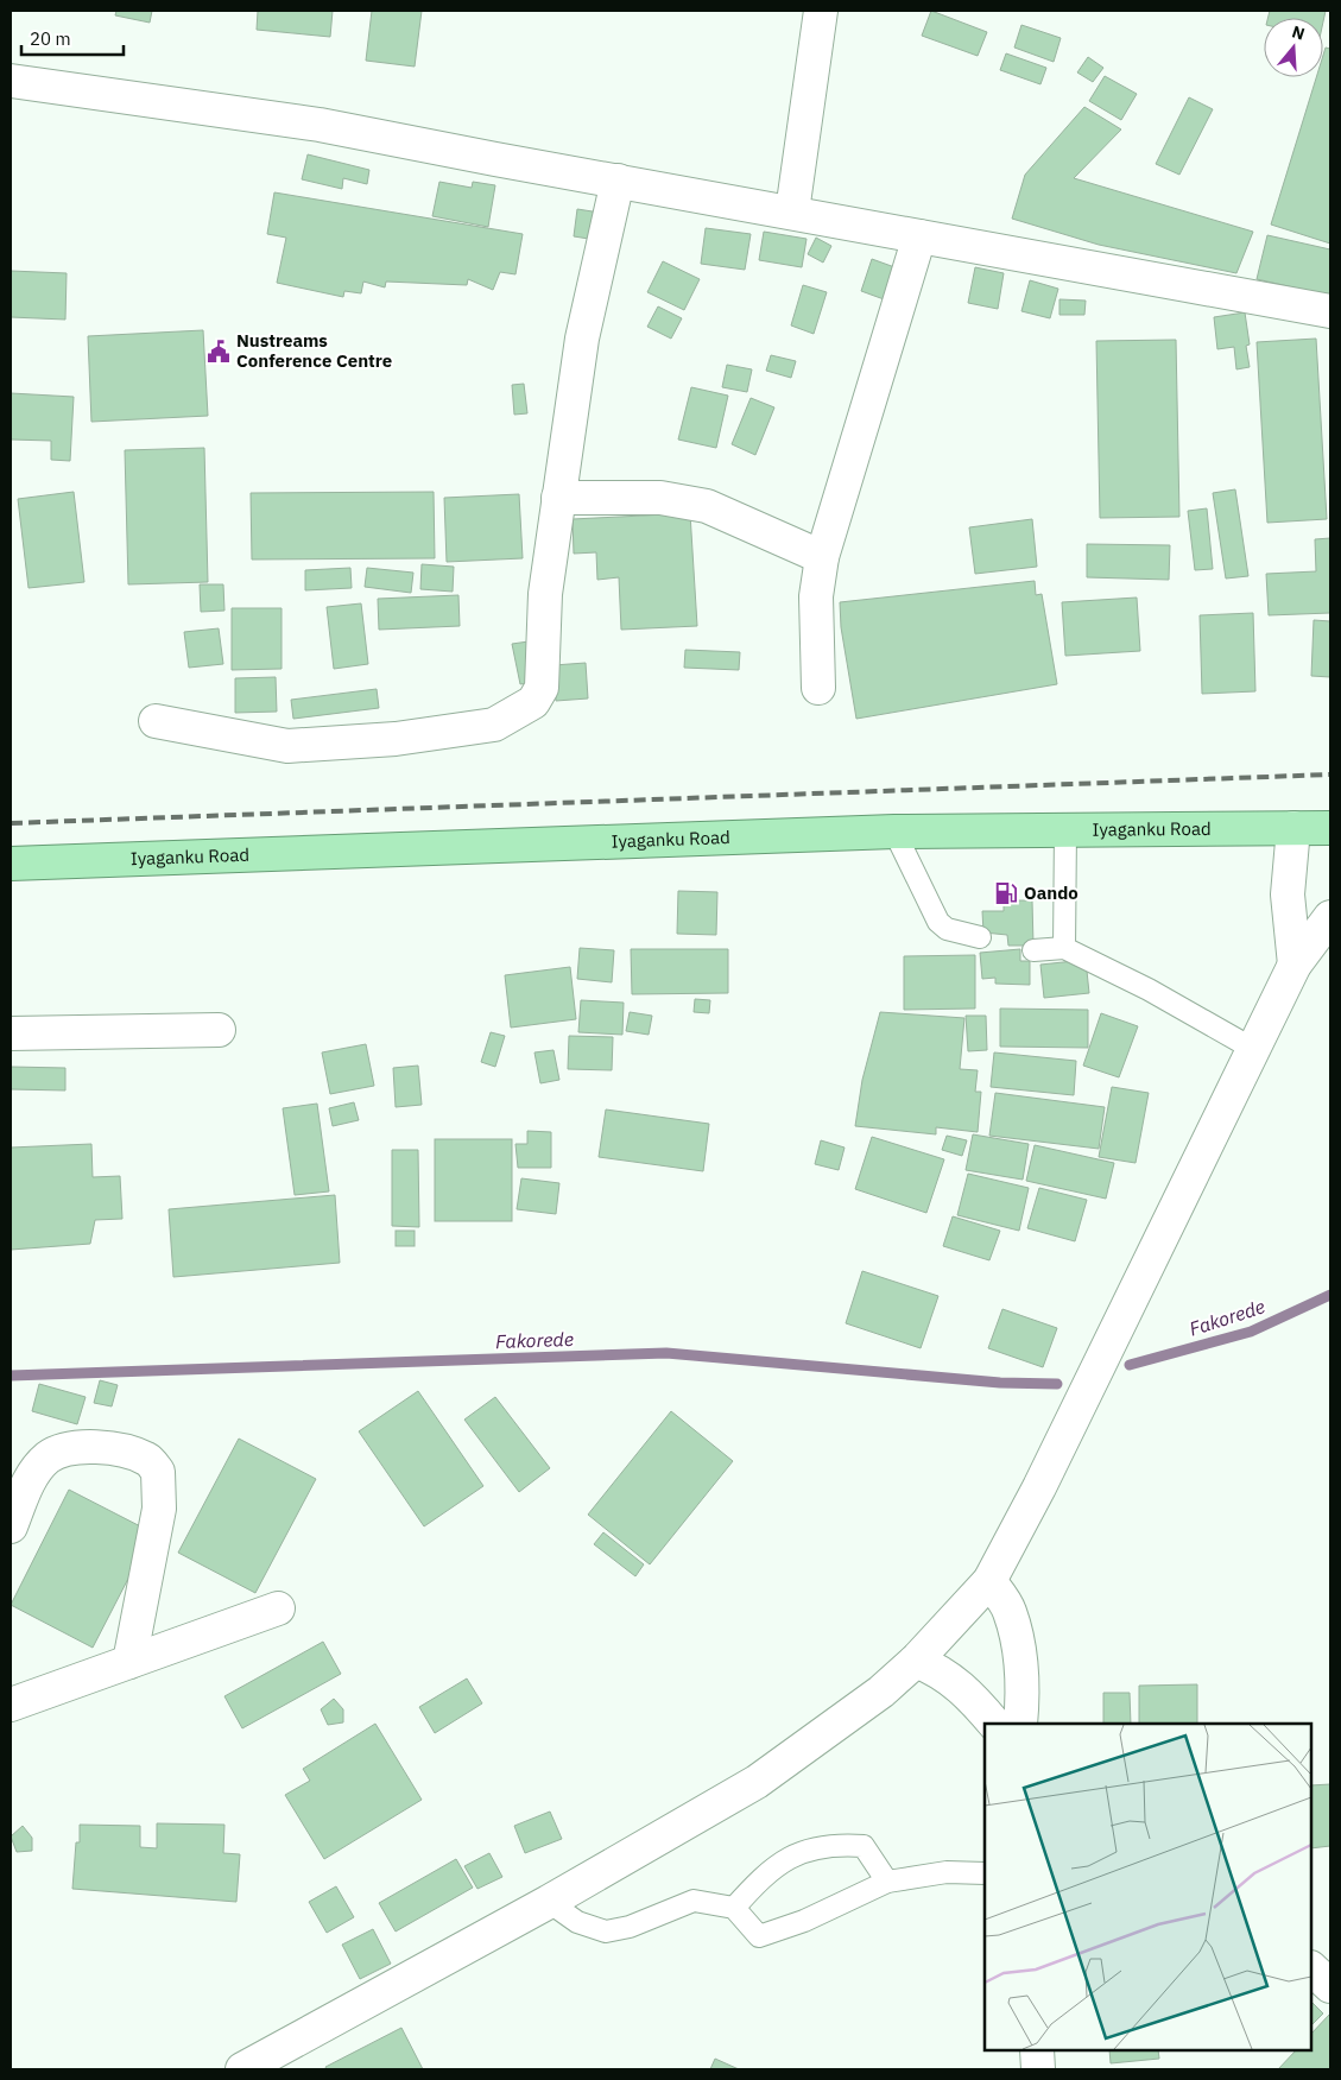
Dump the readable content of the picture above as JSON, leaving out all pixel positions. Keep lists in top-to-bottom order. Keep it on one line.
{"streets":{"highway":["Iyaganku Road"]},"water":["Fakorede"],"places":{"public building":["Nustreams Conference Centre"],"fuel station":["Oando"]},"scale_bar":"20 m","north":"top"}
